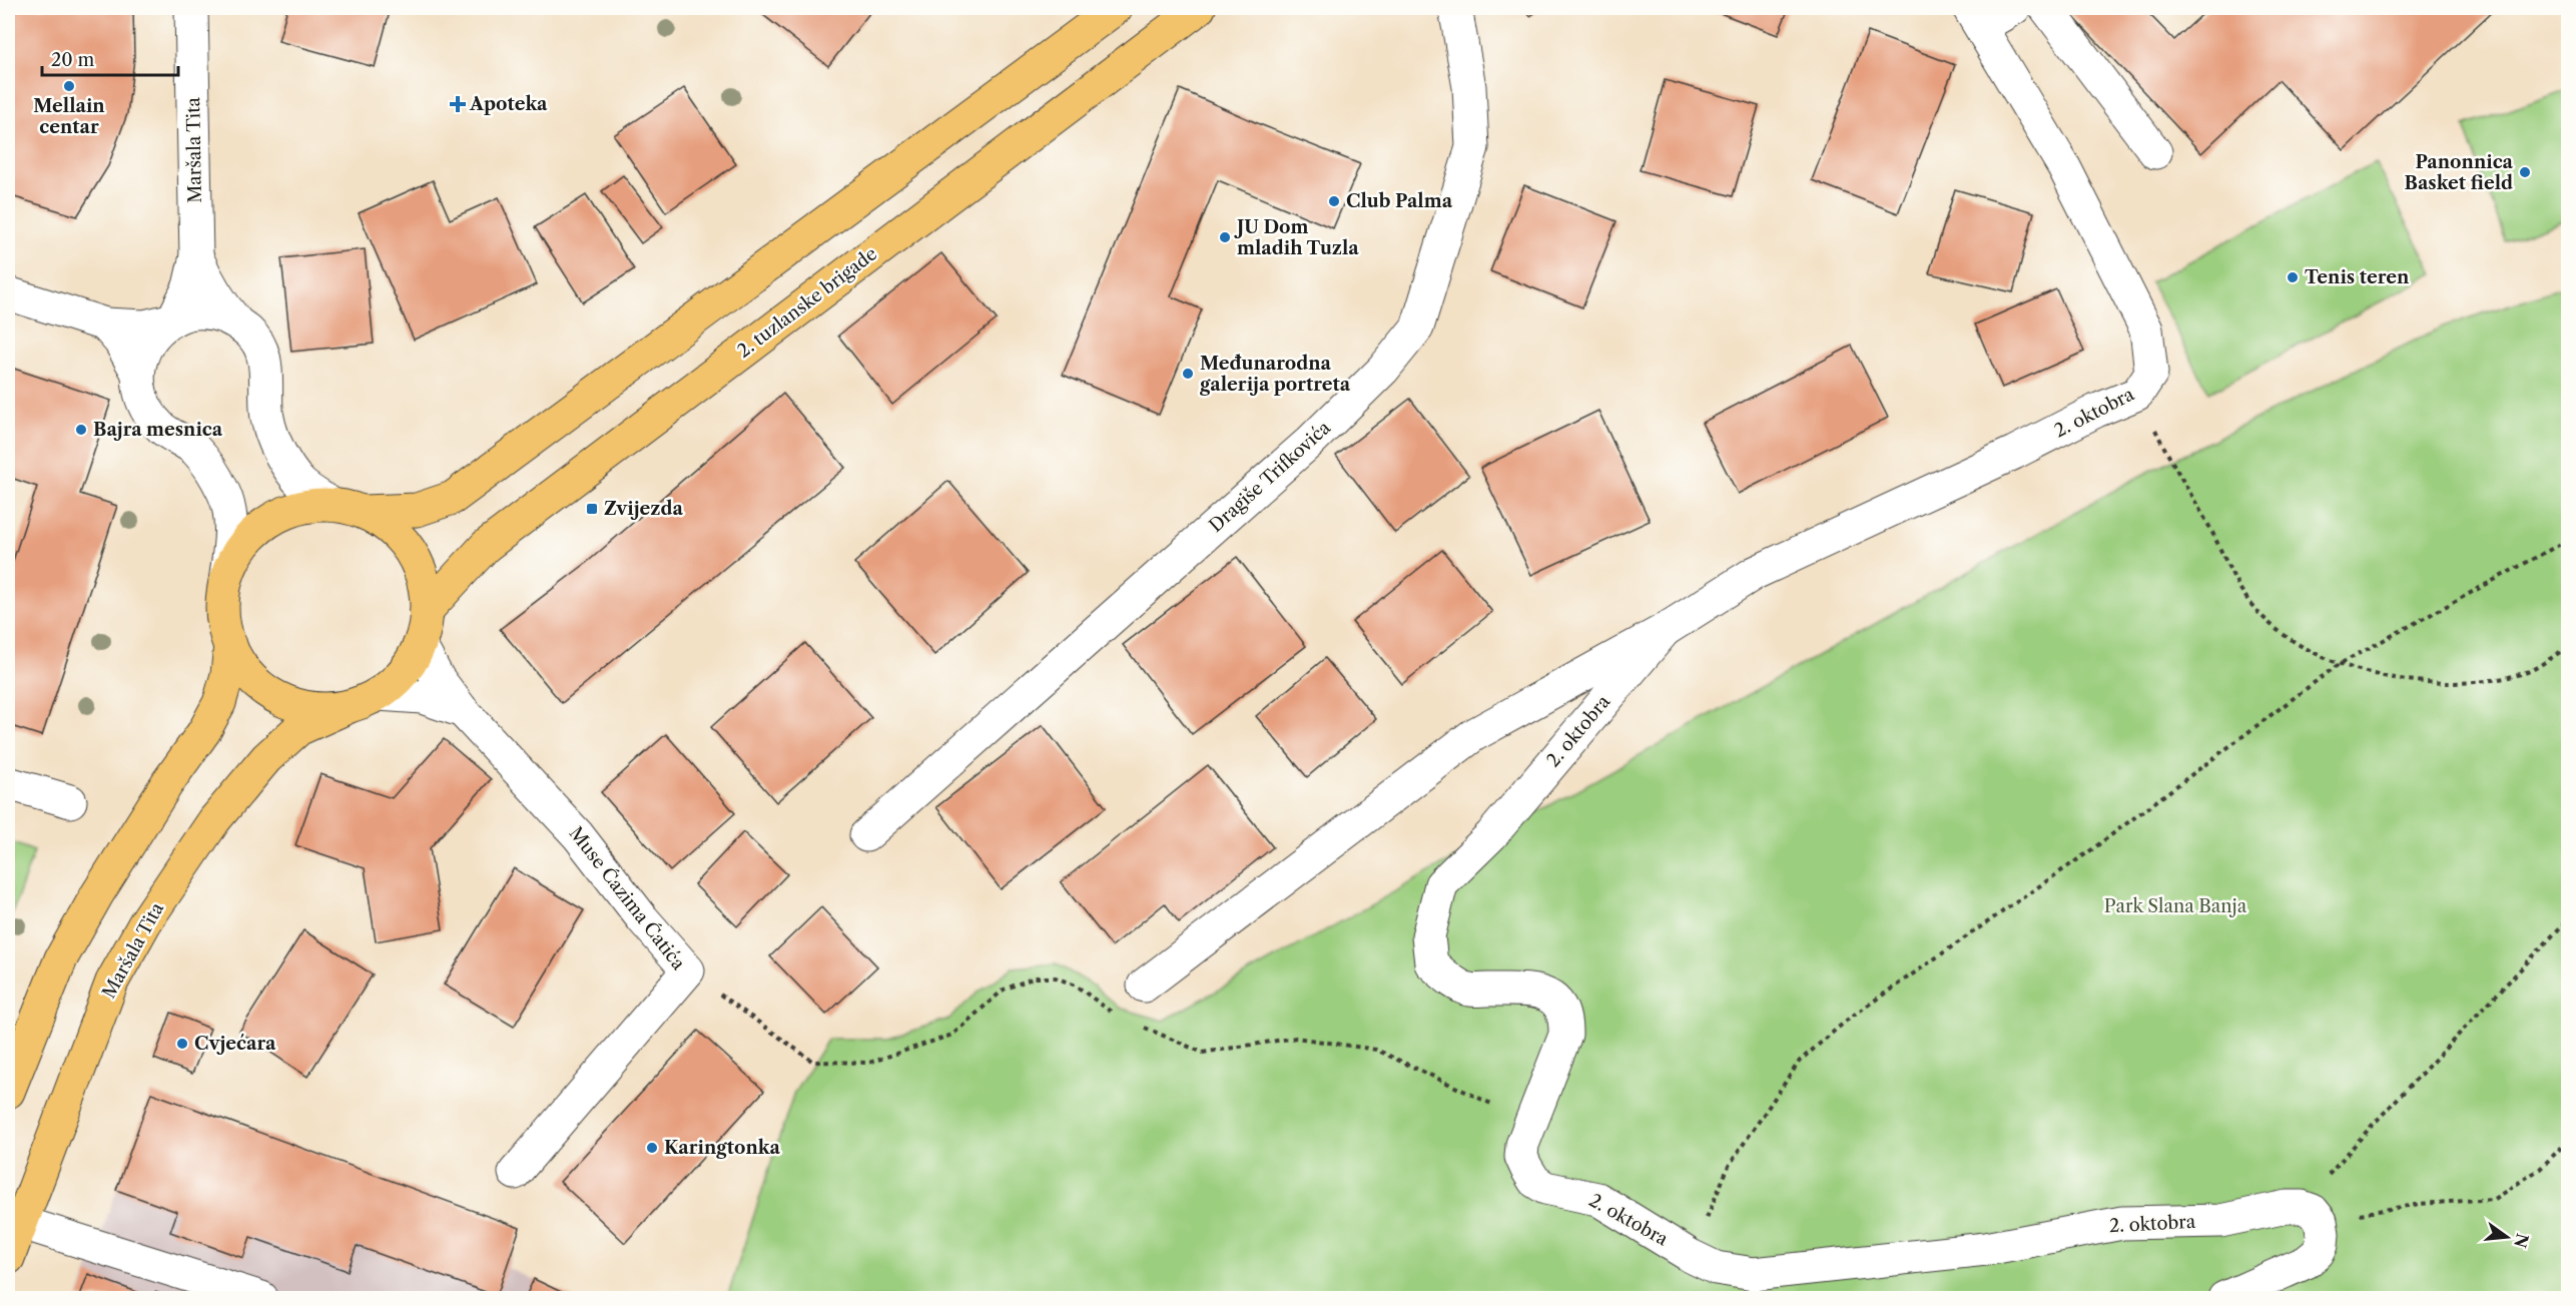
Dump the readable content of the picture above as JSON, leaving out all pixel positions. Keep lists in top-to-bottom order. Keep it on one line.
{"streets":{"main road":["Maršala Tita","2. tuzlanske brigade"],"street":["2. oktobra","Dragiše Trifkovića","Muse Ćazima Ćatića"]},"crossings":[["Maršala Tita","2. tuzlanske brigade"],["Maršala Tita","Muse Ćazima Ćatića"],["2. tuzlanske brigade","Muse Ćazima Ćatića"]],"parks":["Park Slana Banja"],"places":{"other":["Mellain centar","Panonnica Basket field","Club Palma","JU Dom mladih Tuzla","Tenis teren","Međunarodna galerija portreta","Bajra mesnica","Cvjećara","Karingtonka"],"health":["Apoteka"],"transit":["Zvijezda"]},"scale_bar":"20 m","north":"right"}
